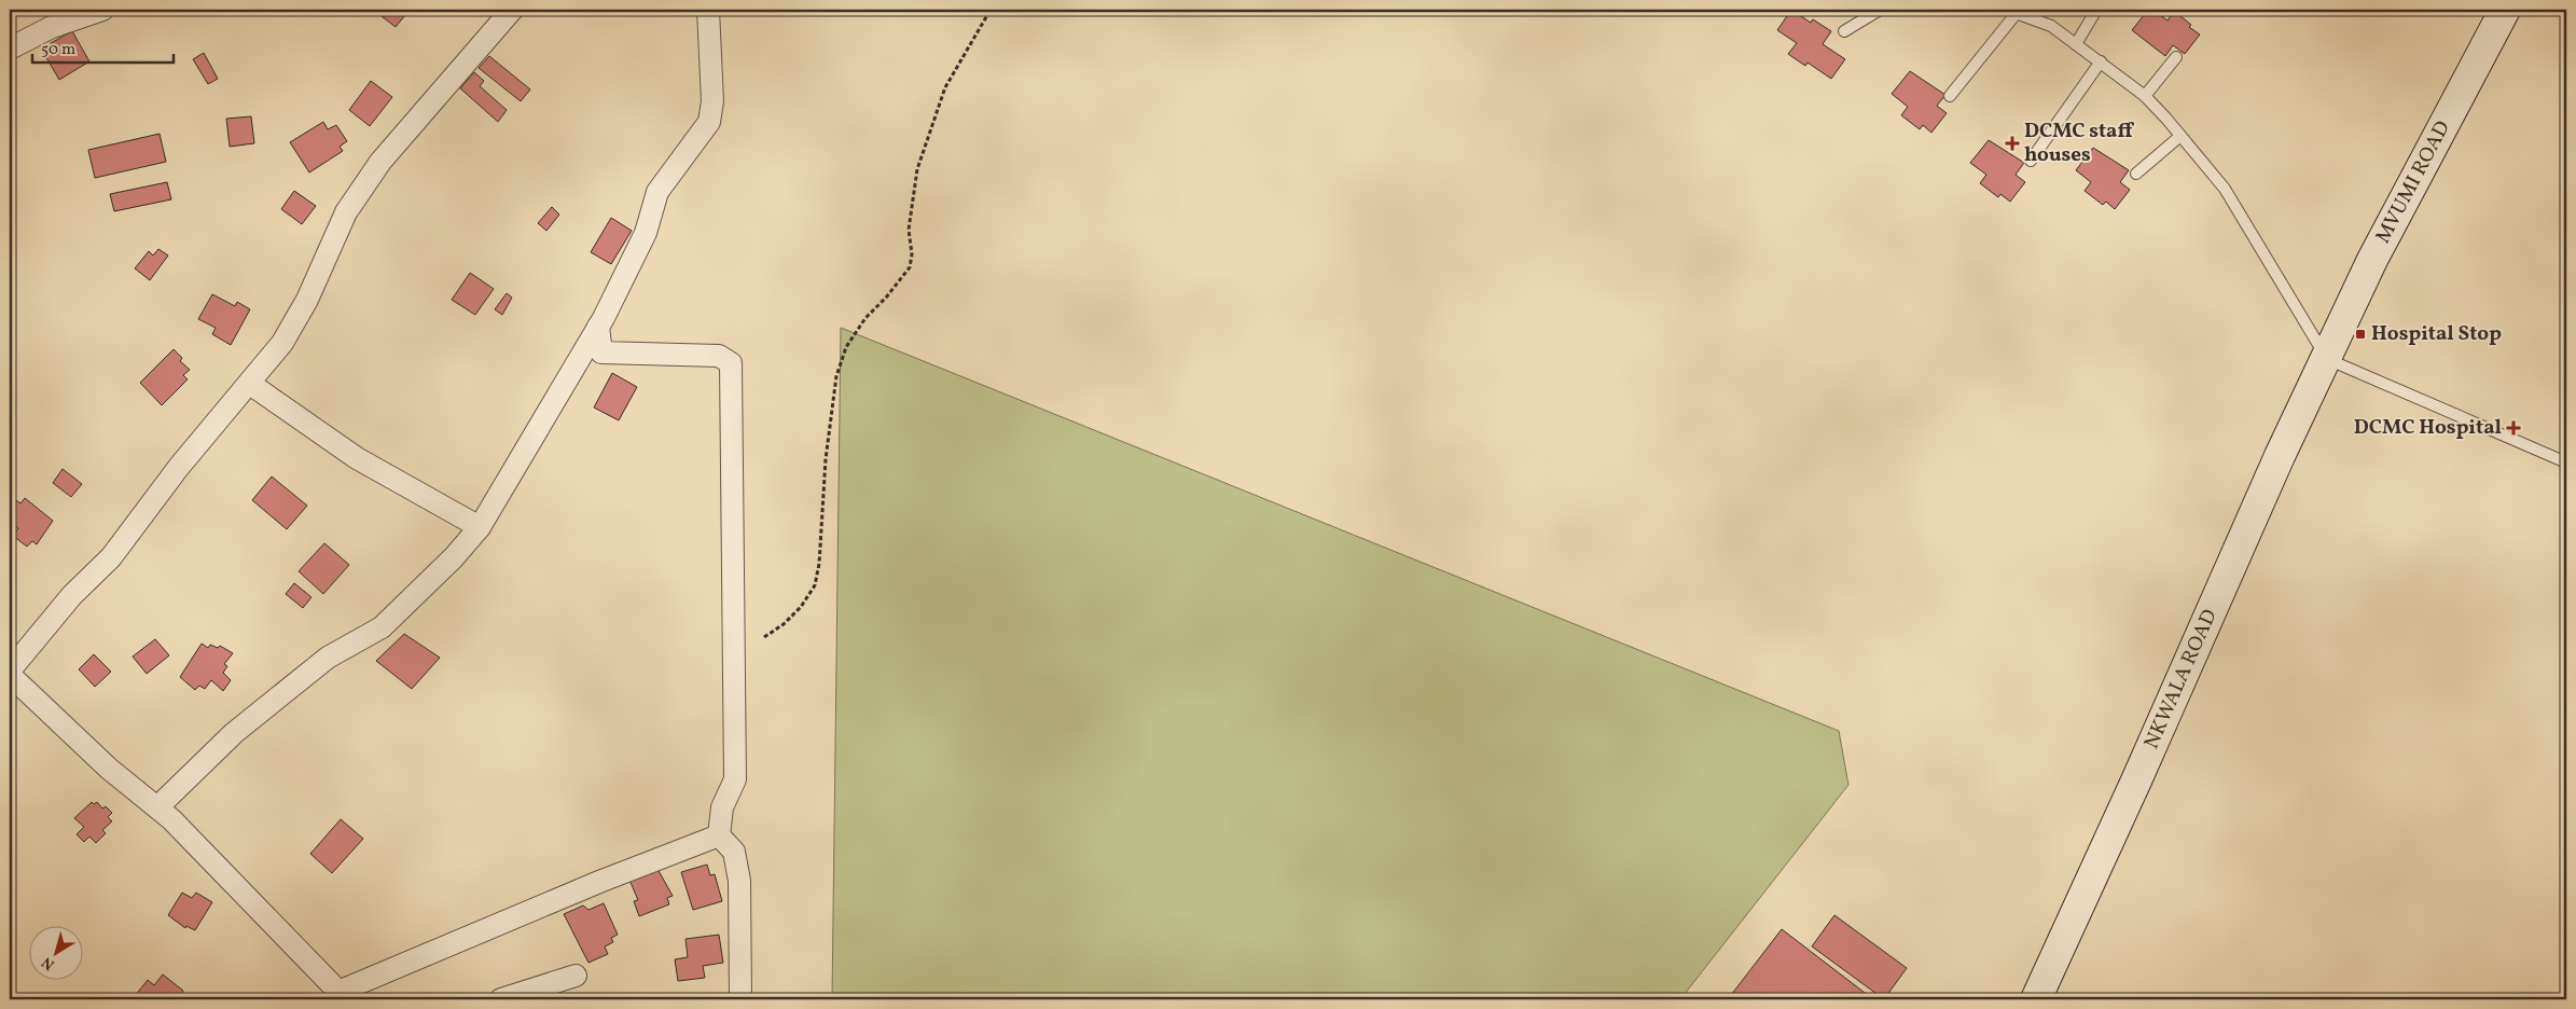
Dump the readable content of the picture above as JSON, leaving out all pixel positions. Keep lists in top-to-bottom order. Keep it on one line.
{"streets":{"street":["MVUMI ROAD","NKWALA ROAD"]},"crossings":[["MVUMI ROAD","NKWALA ROAD"]],"places":{"health":["DCMC staff houses","DCMC Hospital"],"transit":["Hospital Stop"]},"scale_bar":"50 m","north":"bottom left"}
